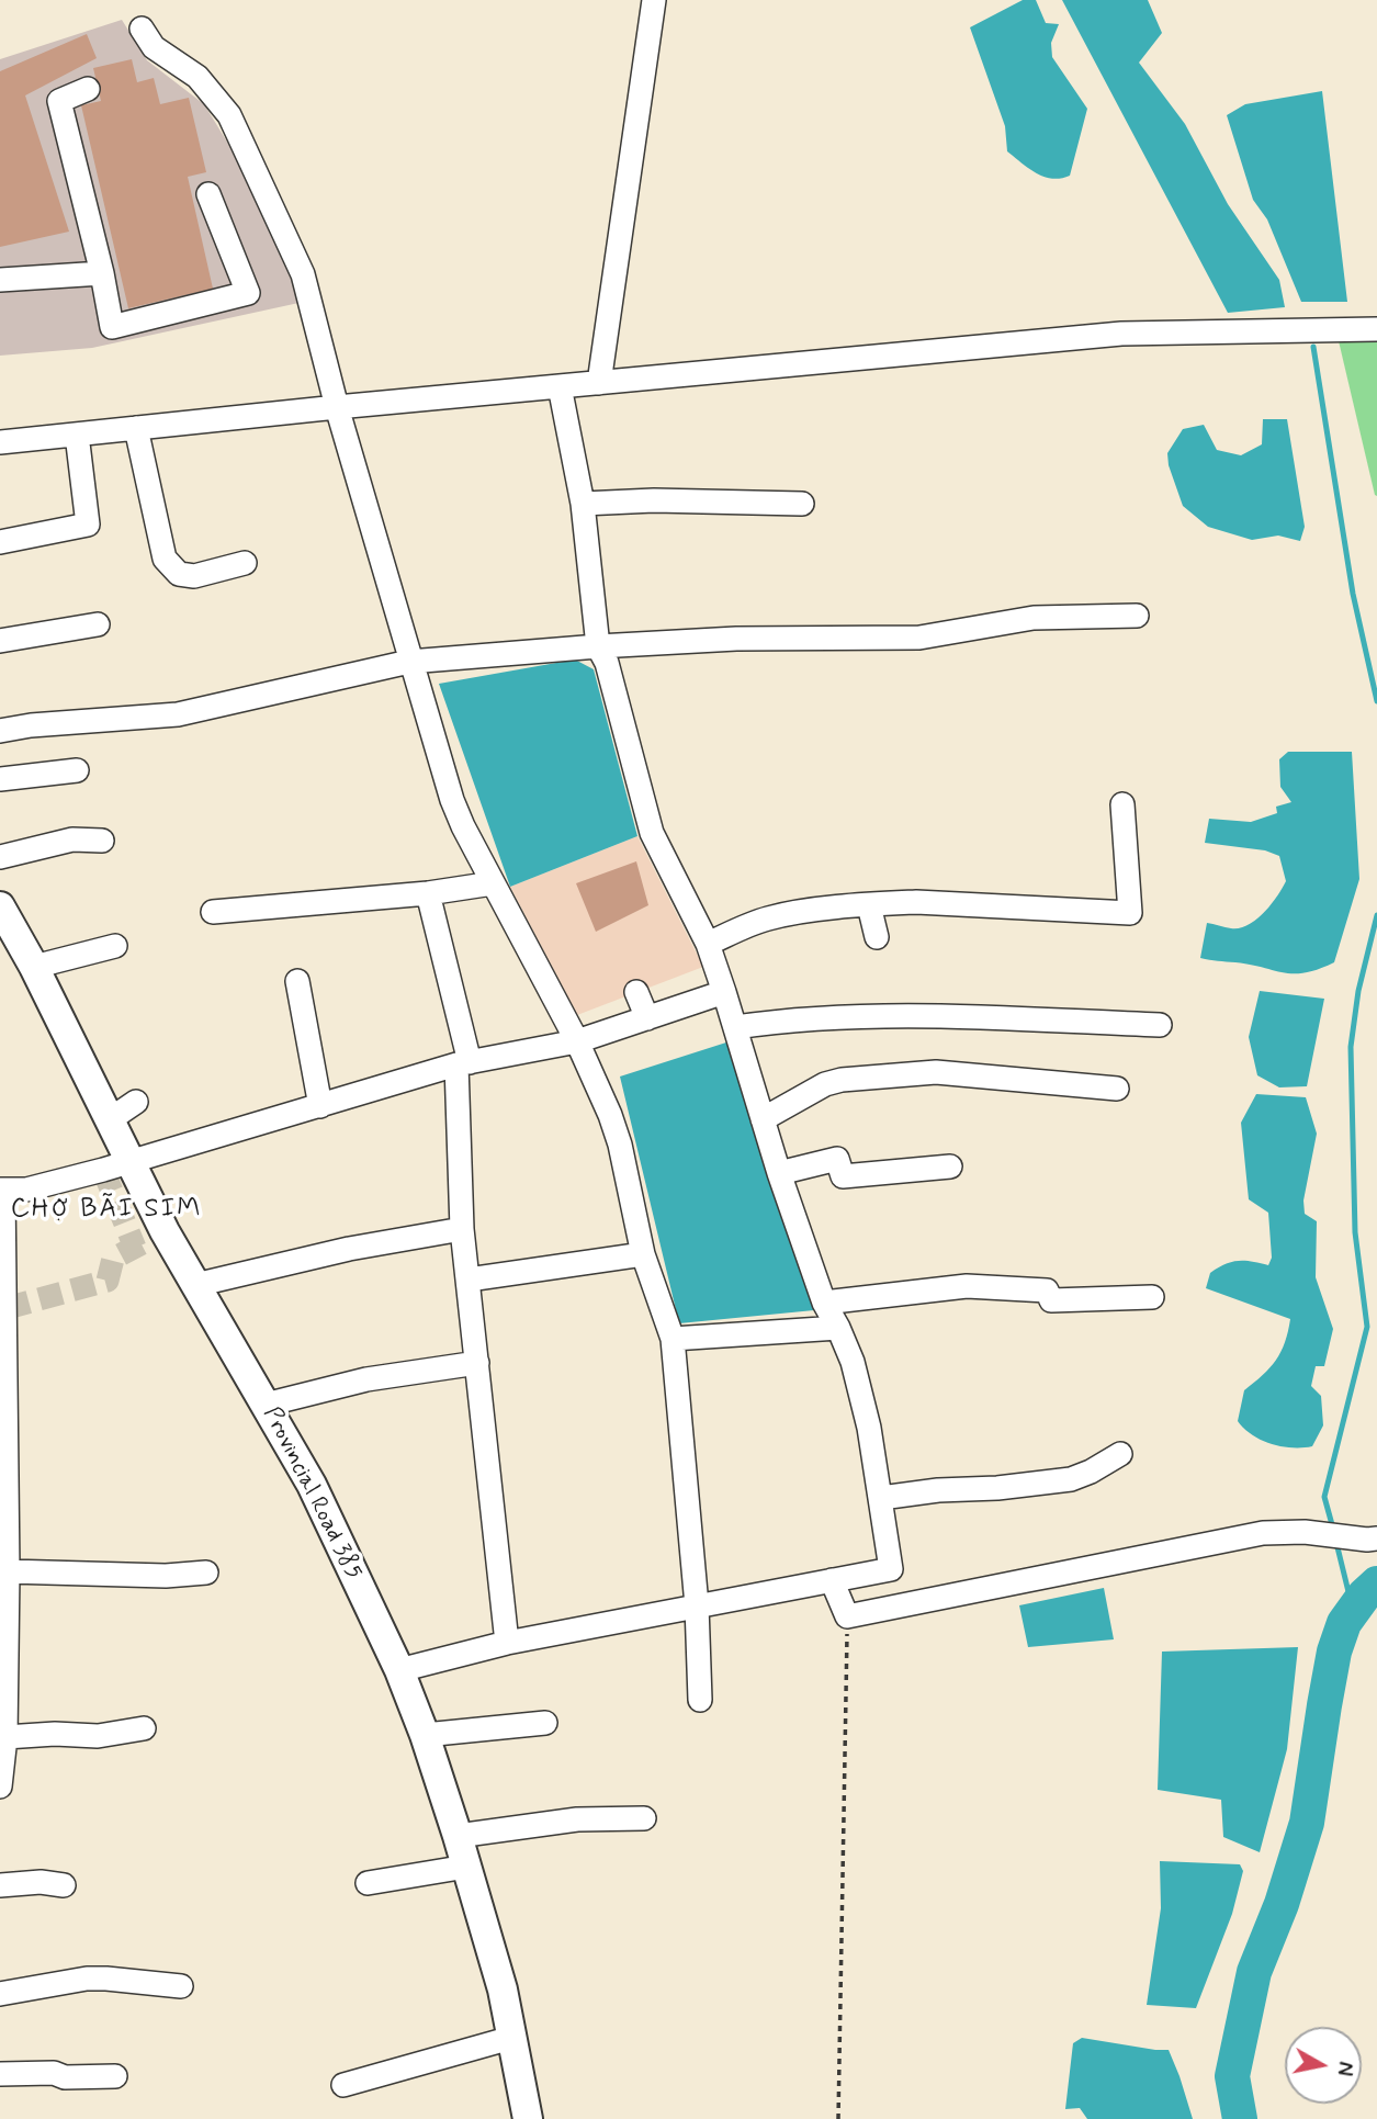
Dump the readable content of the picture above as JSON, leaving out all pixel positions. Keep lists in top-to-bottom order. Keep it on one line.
{"streets":{"main road":["Provincial Road 385"]},"districts":["CHỢ BÃI SIM"],"north":"right"}
